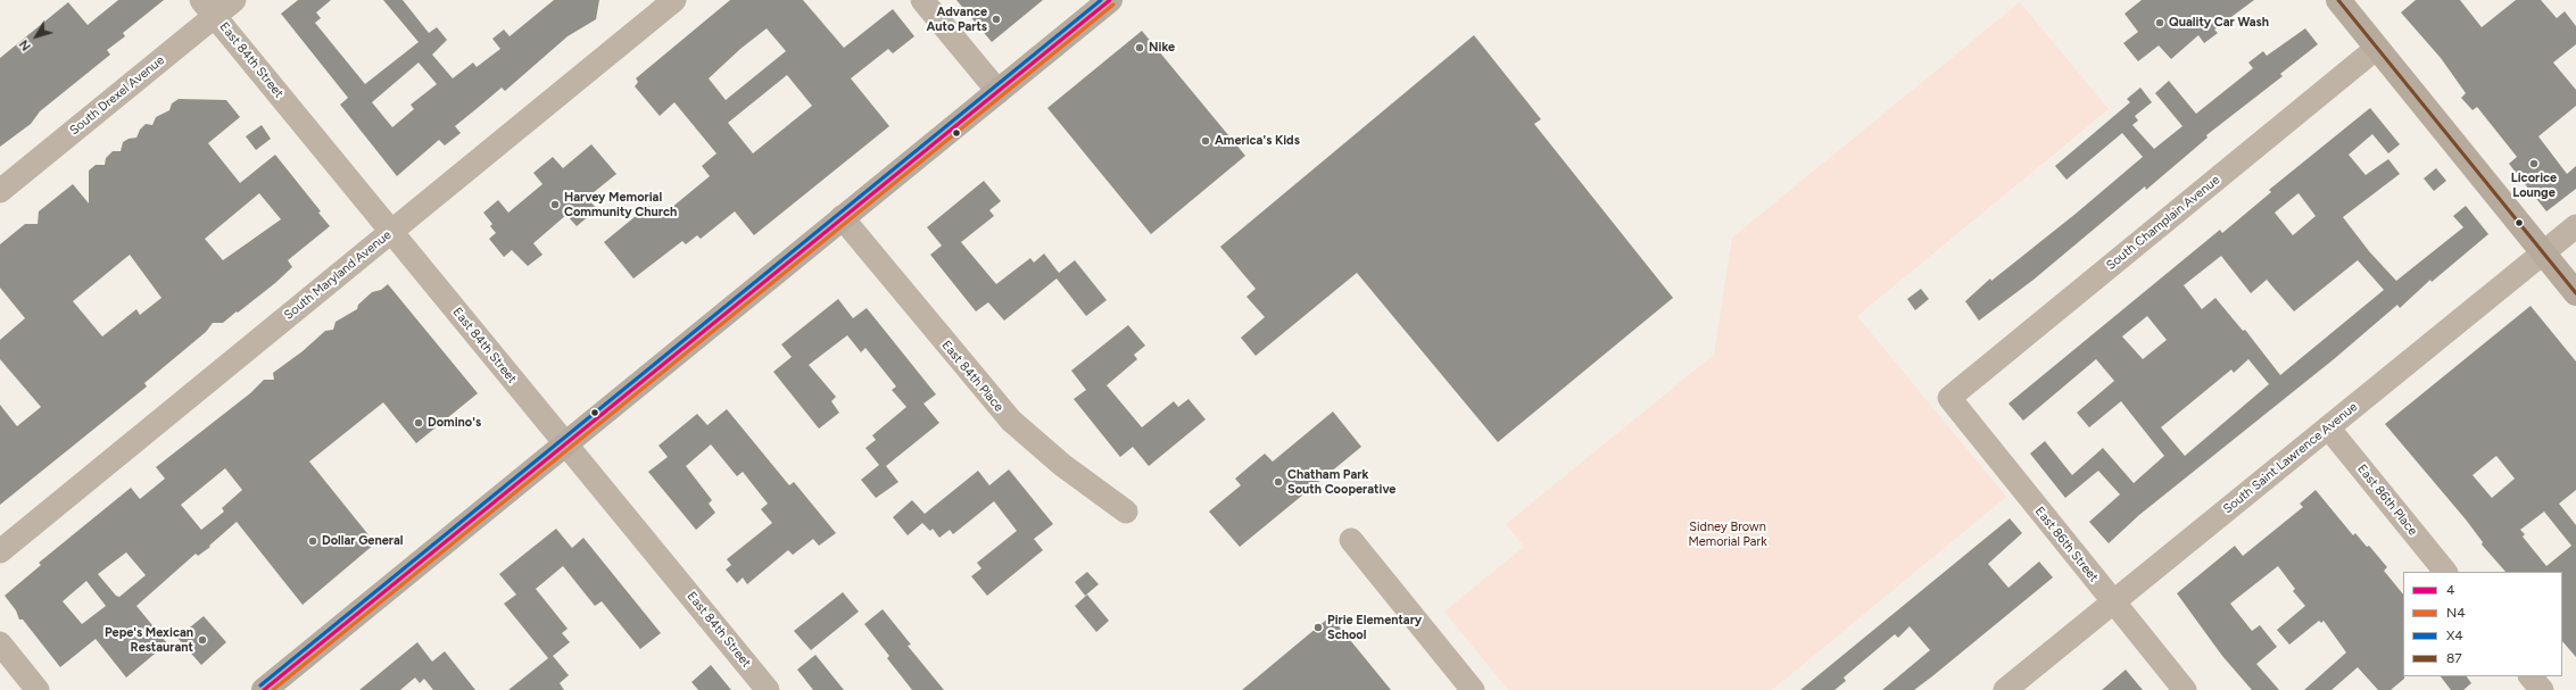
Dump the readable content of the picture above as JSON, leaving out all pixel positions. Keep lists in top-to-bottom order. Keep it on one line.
{"streets":{"street":["East 84th Street","South Drexel Avenue","South Champlain Avenue","South Maryland Avenue","East 84th Place","South Saint Lawrence Avenue","East 86th Place","East 86th Street"]},"crossings":[["East 84th Street","South Drexel Avenue"],["East 84th Street","South Maryland Avenue"],["South Champlain Avenue","East 86th Street"],["South Saint Lawrence Avenue","East 86th Place"],["South Saint Lawrence Avenue","East 86th Street"]],"parks":["Sidney Brown Memorial Park"],"places":["Advance Auto Parts","Quality Car Wash","Nike","America's Kids","Licorice Lounge","Harvey Memorial Community Church","Domino's","Chatham Park South Cooperative","Dollar General","Pirie Elementary School","Pepe's Mexican Restaurant"],"lines":["transit line 4","transit line X4","transit line 87","transit line N4"],"legend":["4","N4","X4","87"],"north":"bottom left"}
